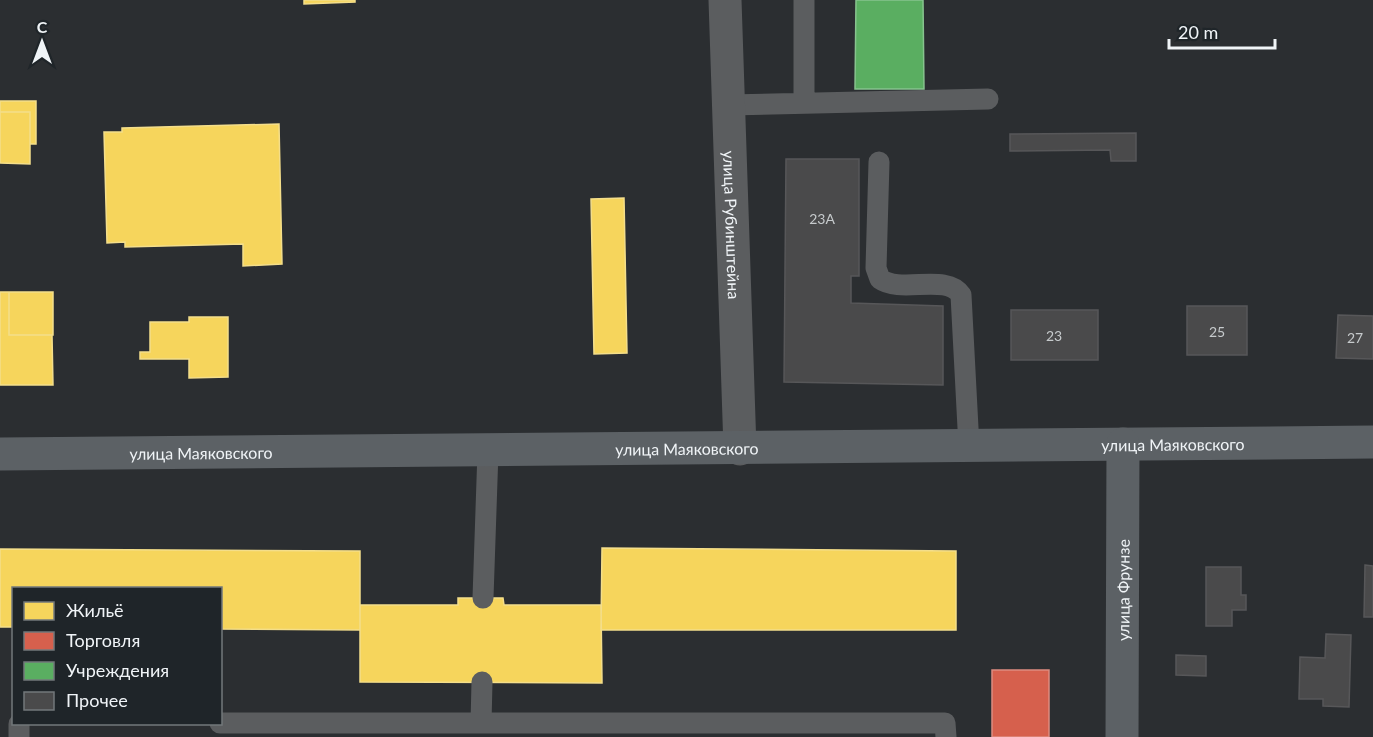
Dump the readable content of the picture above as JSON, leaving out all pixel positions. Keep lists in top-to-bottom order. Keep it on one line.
{"streets":{"street":["улица Рубинштейна","улица Маяковского","улица Фрунзе"]},"crossings":[["улица Рубинштейна","улица Маяковского"],["улица Маяковского","улица Фрунзе"]],"house_numbers":["23А","25","23","27"],"legend":["Жильё","Торговля","Учреждения","Прочее"],"scale_bar":"20 m","north":"top"}
